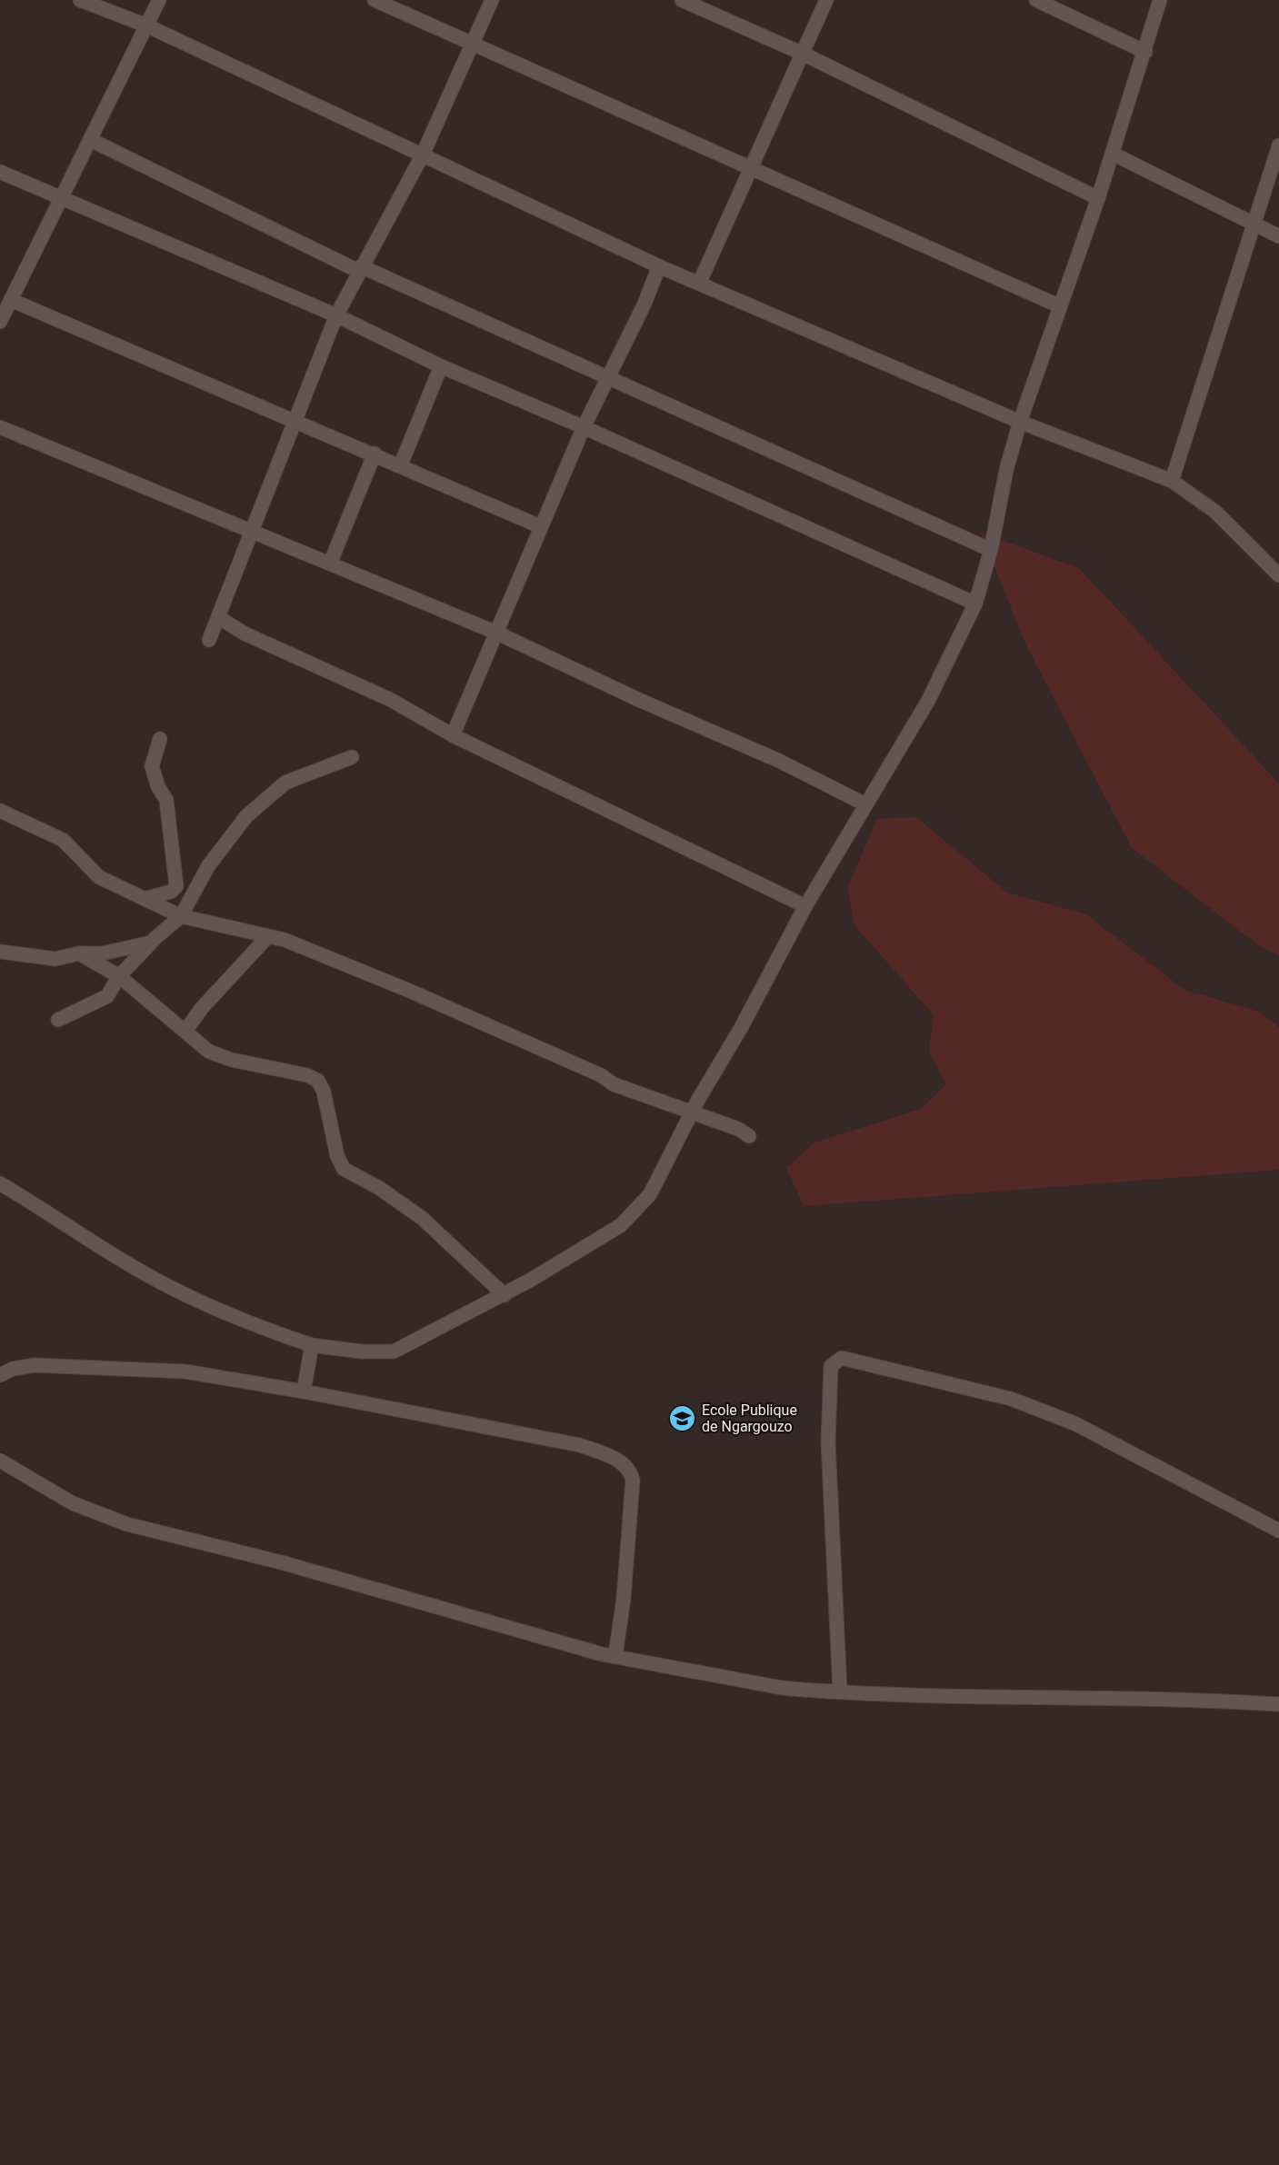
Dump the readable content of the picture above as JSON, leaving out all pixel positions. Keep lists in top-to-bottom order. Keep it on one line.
{"places":{"school or university":["Ecole Publique de Ngargouzo"]}}
